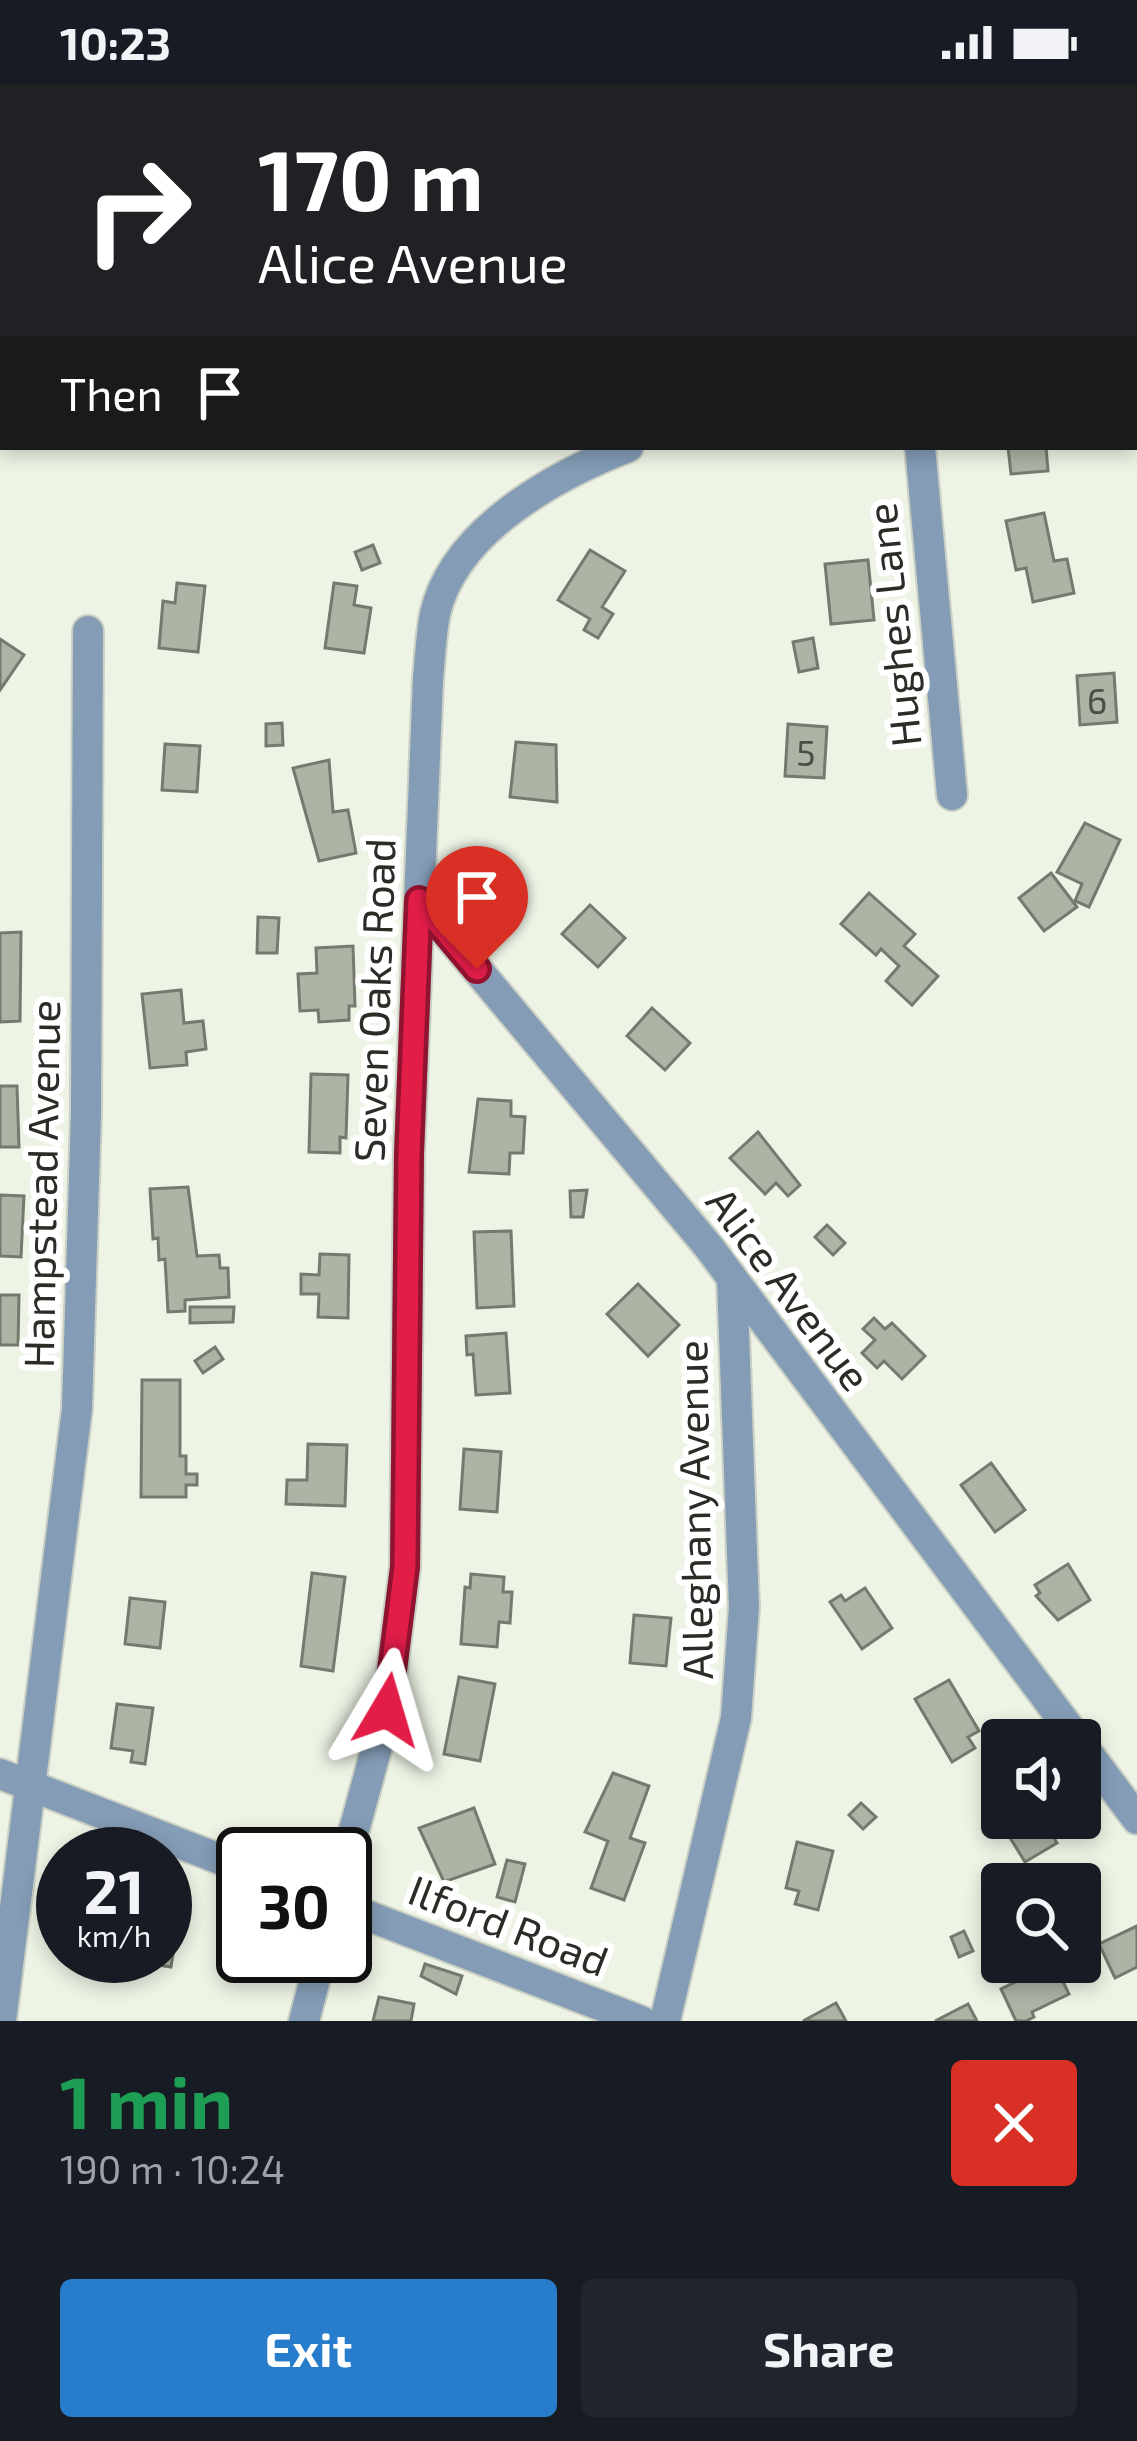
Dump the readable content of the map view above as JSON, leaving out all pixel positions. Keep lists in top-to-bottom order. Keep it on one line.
{"streets":{"street":["Hughes Lane","Seven Oaks Road","Hampstead Avenue","Alice Avenue","Alleghany Avenue","Ilford Road"]},"crossings":[["Seven Oaks Road","Alice Avenue"],["Alice Avenue","Alleghany Avenue"]],"house_numbers":["6","5"],"page":{"status":"10:23","turn":["170 m","Alice Avenue"],"then":"Then","speed":"21 km/h","limit":"30","heading":["1 min","190 m · 10:24"],"buttons":["Exit","Share"]}}
